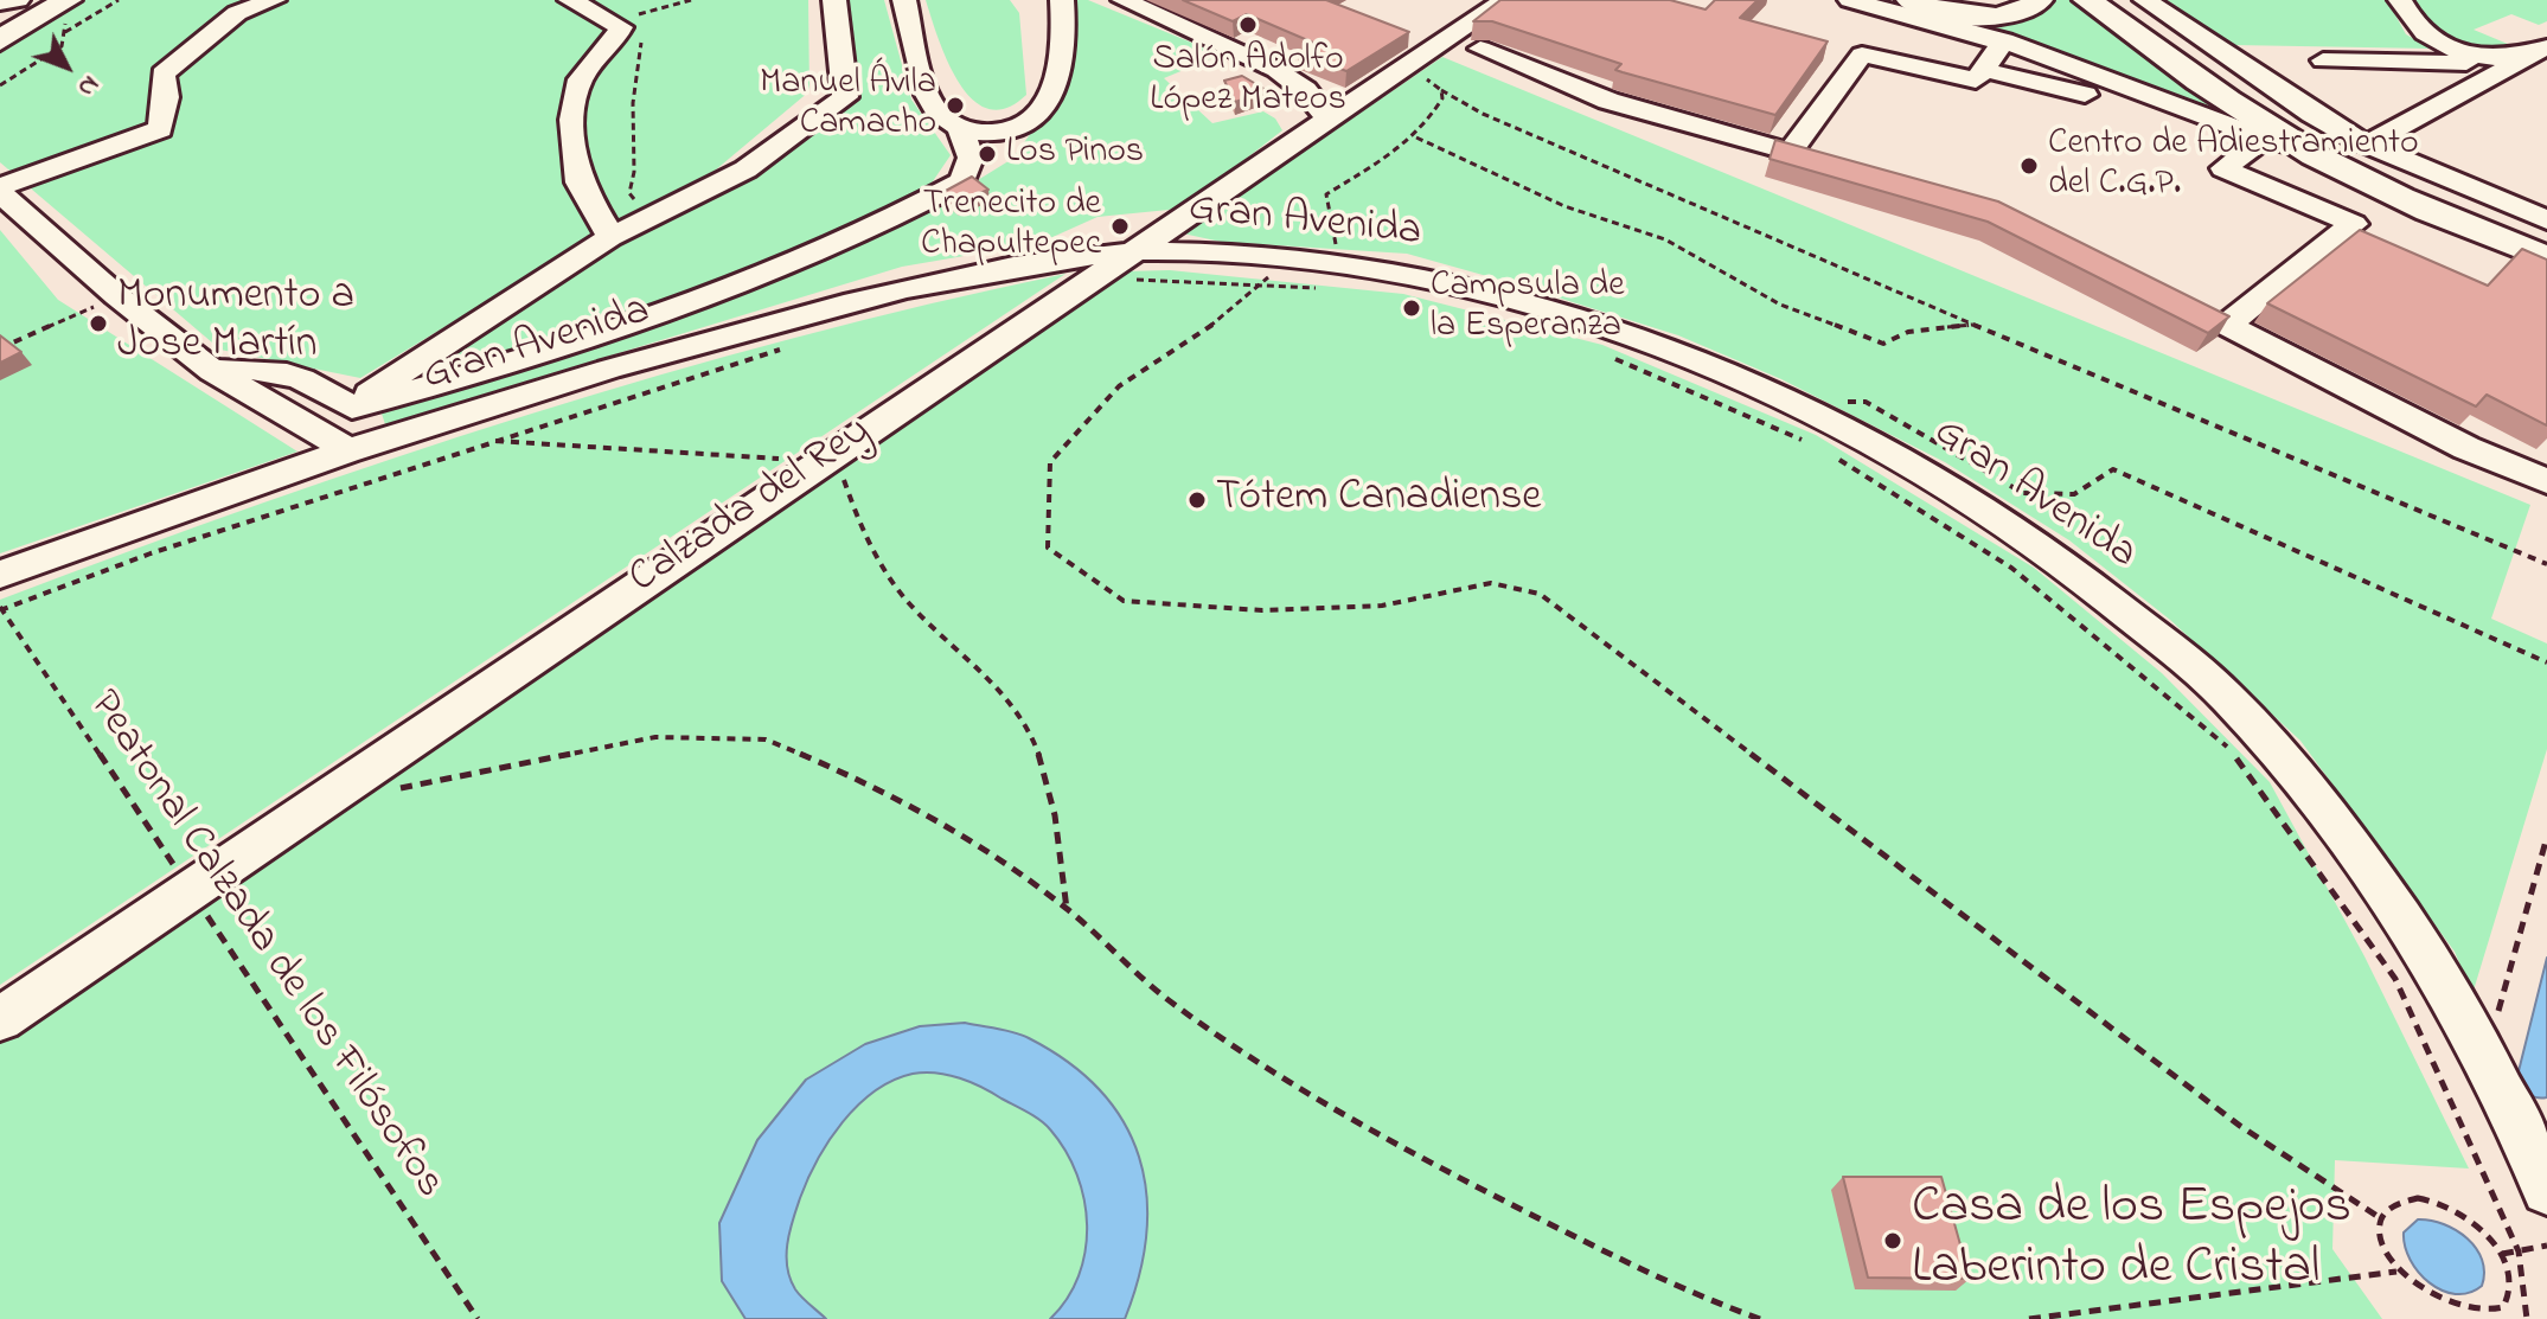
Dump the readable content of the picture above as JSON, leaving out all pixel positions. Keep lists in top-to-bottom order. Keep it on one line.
{"streets":{"street":["Gran Avenida","Calzada del Rey"],"path":["Peatonal Calzada de los Filósofos"]},"crossings":[["Gran Avenida","Calzada del Rey"],["Calzada del Rey","Peatonal Calzada de los Filósofos"]],"places":["Salón Adolfo López Mateos","Manuel Ávila Camacho","Los Pinos","Centro de Adiestramiento del C.G.P.","Trenecito de Chapultepec","Campsula de la Esperanza","Monumento a Jose Martín","Tótem Canadiense","Casa de los Espejos Laberinto de Cristal"],"north":"bottom right"}
